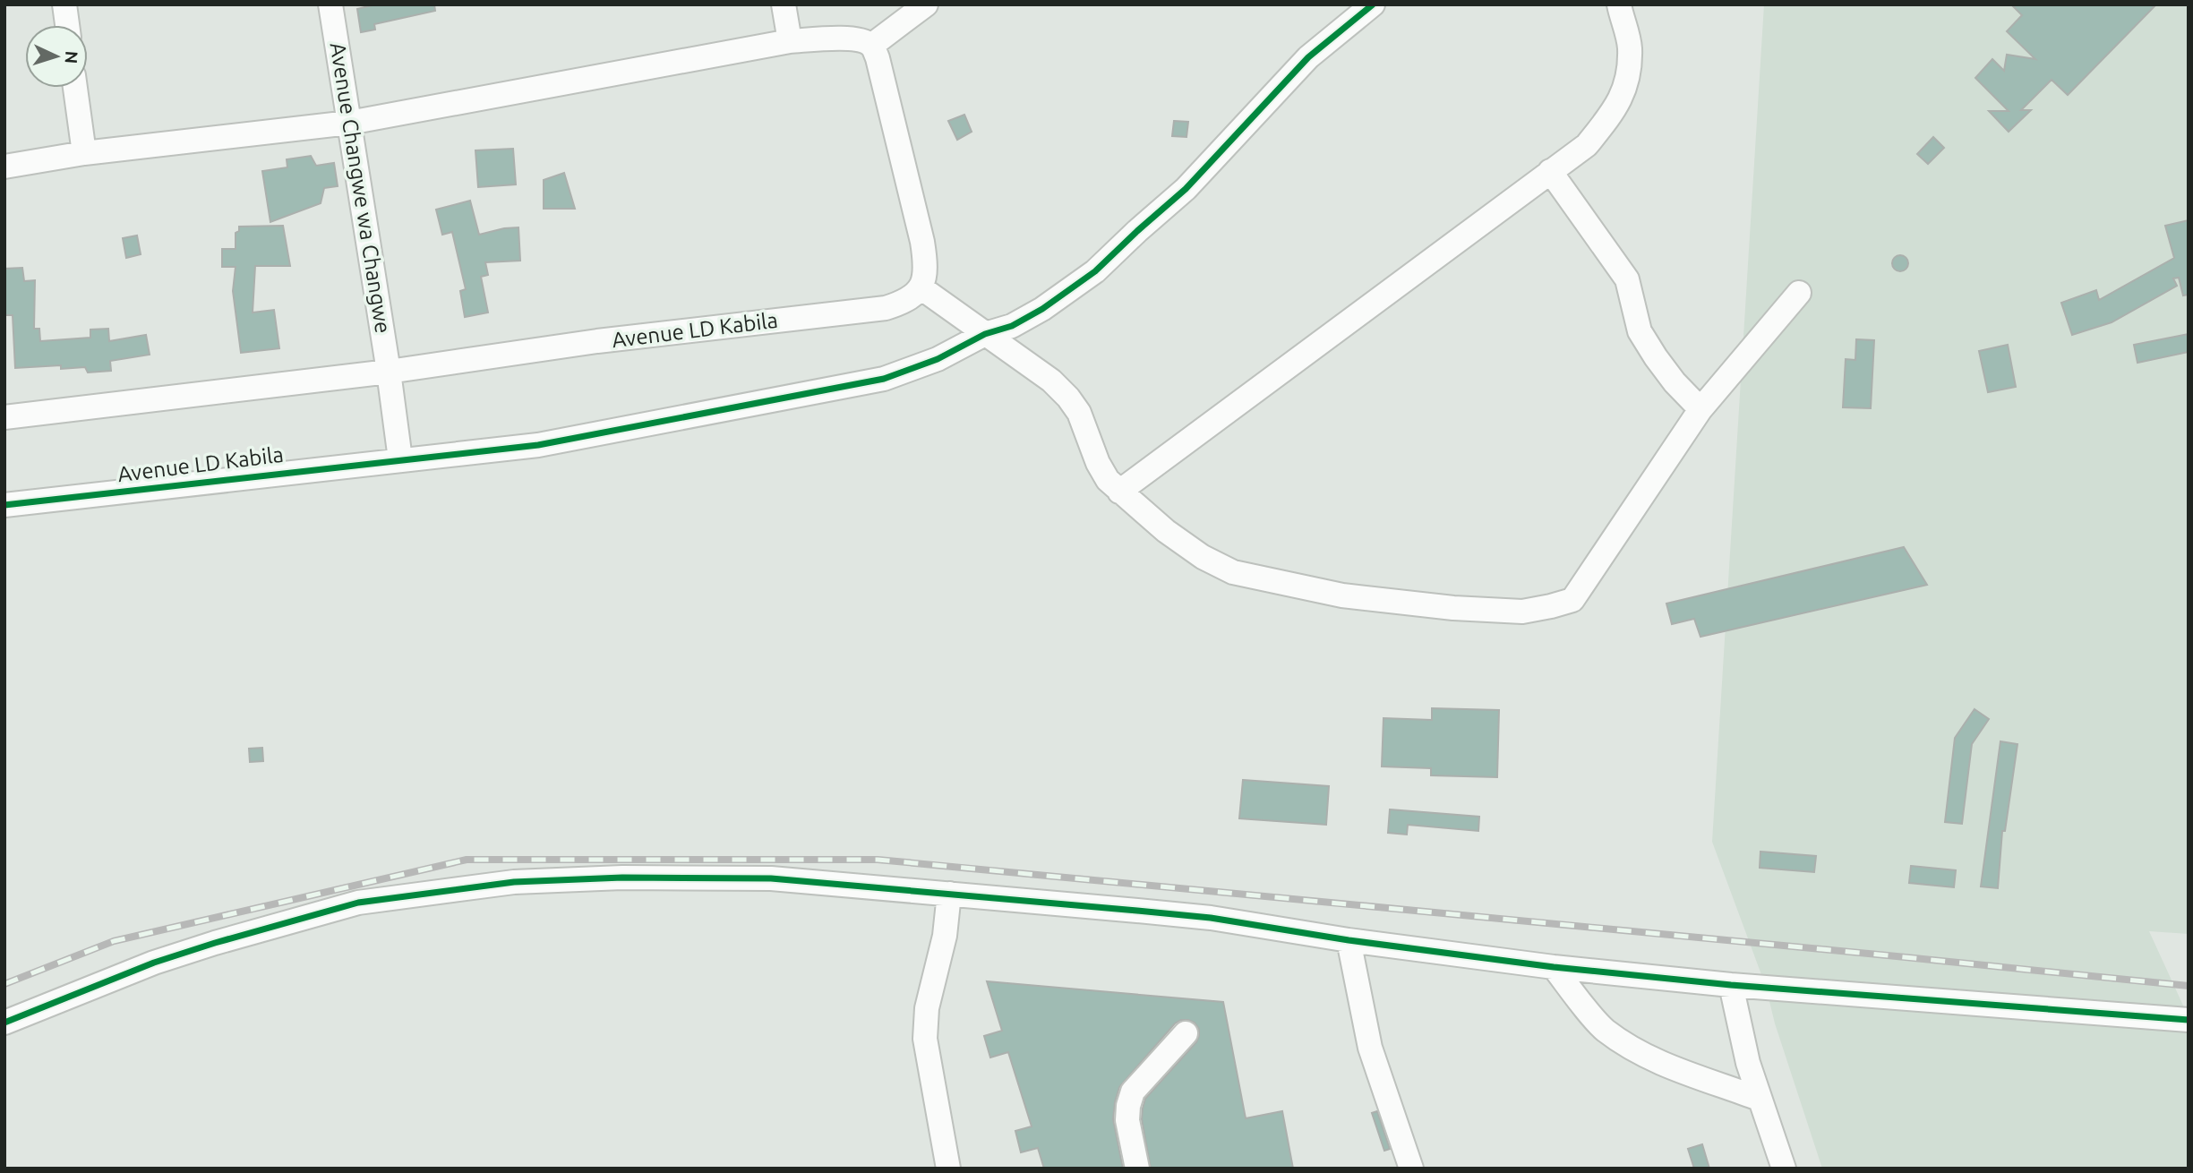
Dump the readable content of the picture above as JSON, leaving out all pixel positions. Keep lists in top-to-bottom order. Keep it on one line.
{"streets":{"street":["Avenue Changwe wa Changwe","Avenue LD Kabila"]},"crossings":[["Avenue Changwe wa Changwe","Avenue LD Kabila"]],"north":"right"}
